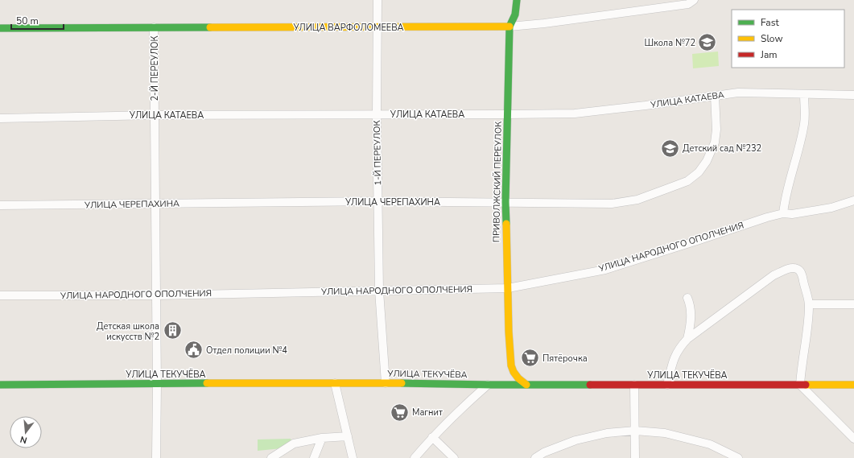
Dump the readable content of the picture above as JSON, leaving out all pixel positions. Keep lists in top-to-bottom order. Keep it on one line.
{"streets":{"main road":["УЛИЦА ВАРФОЛОМЕЕВА","ПРИВОЛЖСКИЙ ПЕРЕУЛОК","УЛИЦА ТЕКУЧЁВА"],"street":["2-Й ПЕРЕУЛОК","УЛИЦА КАТАЕВА","1-Й ПЕРЕУЛОК","УЛИЦА ЧЕРЕПАХИНА","УЛИЦА НАРОДНОГО ОПОЛЧЕНИЯ"]},"crossings":[["УЛИЦА ВАРФОЛОМЕЕВА","2-Й ПЕРЕУЛОК"],["УЛИЦА ВАРФОЛОМЕЕВА","1-Й ПЕРЕУЛОК"],["УЛИЦА ВАРФОЛОМЕЕВА","ПРИВОЛЖСКИЙ ПЕРЕУЛОК"],["2-Й ПЕРЕУЛОК","УЛИЦА КАТАЕВА"],["2-Й ПЕРЕУЛОК","УЛИЦА ЧЕРЕПАХИНА"],["2-Й ПЕРЕУЛОК","УЛИЦА НАРОДНОГО ОПОЛЧЕНИЯ"],["2-Й ПЕРЕУЛОК","УЛИЦА ТЕКУЧЁВА"],["УЛИЦА КАТАЕВА","1-Й ПЕРЕУЛОК"],["УЛИЦА КАТАЕВА","ПРИВОЛЖСКИЙ ПЕРЕУЛОК"],["УЛИЦА КАТАЕВА","УЛИЦА ЧЕРЕПАХИНА"],["1-Й ПЕРЕУЛОК","УЛИЦА ЧЕРЕПАХИНА"],["1-Й ПЕРЕУЛОК","УЛИЦА НАРОДНОГО ОПОЛЧЕНИЯ"],["1-Й ПЕРЕУЛОК","УЛИЦА ТЕКУЧЁВА"],["ПРИВОЛЖСКИЙ ПЕРЕУЛОК","УЛИЦА ЧЕРЕПАХИНА"],["ПРИВОЛЖСКИЙ ПЕРЕУЛОК","УЛИЦА НАРОДНОГО ОПОЛЧЕНИЯ"],["ПРИВОЛЖСКИЙ ПЕРЕУЛОК","УЛИЦА ТЕКУЧЁВА"]],"places":{"school or university":["Школа №72","Детский сад №232"],"building":["Детская школа искусств №2"],"public building":["Отдел полиции №4"],"supermarket":["Пятёрочка","Магнит"]},"legend":["Fast","Slow","Jam"],"scale_bar":"50 m","north":"bottom"}
